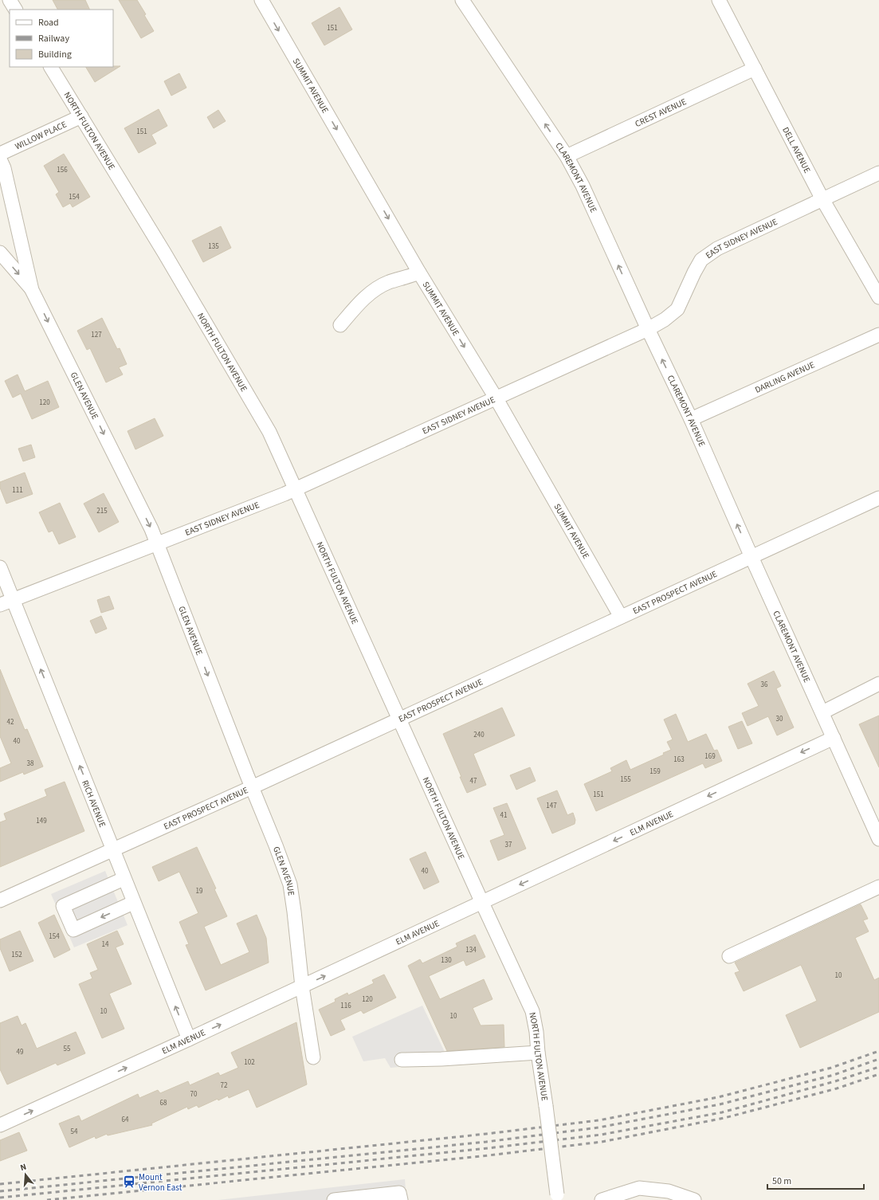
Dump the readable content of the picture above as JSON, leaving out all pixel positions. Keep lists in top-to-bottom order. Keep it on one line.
{"streets":{"street":["SUMMIT AVENUE","CREST AVENUE","NORTH FULTON AVENUE","WILLOW PLACE","DELL AVENUE","CLAREMONT AVENUE","EAST SIDNEY AVENUE","DARLING AVENUE","GLEN AVENUE","EAST PROSPECT AVENUE","RICH AVENUE","ELM AVENUE"]},"crossings":[["SUMMIT AVENUE","EAST SIDNEY AVENUE"],["SUMMIT AVENUE","EAST PROSPECT AVENUE"],["CREST AVENUE","DELL AVENUE"],["CREST AVENUE","CLAREMONT AVENUE"],["NORTH FULTON AVENUE","WILLOW PLACE"],["NORTH FULTON AVENUE","EAST SIDNEY AVENUE"],["NORTH FULTON AVENUE","EAST PROSPECT AVENUE"],["NORTH FULTON AVENUE","ELM AVENUE"],["DELL AVENUE","EAST SIDNEY AVENUE"],["CLAREMONT AVENUE","EAST SIDNEY AVENUE"],["CLAREMONT AVENUE","DARLING AVENUE"],["CLAREMONT AVENUE","EAST PROSPECT AVENUE"],["CLAREMONT AVENUE","ELM AVENUE"],["EAST SIDNEY AVENUE","GLEN AVENUE"],["EAST SIDNEY AVENUE","RICH AVENUE"],["GLEN AVENUE","EAST PROSPECT AVENUE"],["GLEN AVENUE","ELM AVENUE"],["EAST PROSPECT AVENUE","RICH AVENUE"],["RICH AVENUE","ELM AVENUE"]],"one_way":["SUMMIT AVENUE","CLAREMONT AVENUE","GLEN AVENUE","RICH AVENUE"],"places":{"station":["Mount Vernon East"]},"house_numbers":["151","151","156","154","135","127","120","111","215","36","30","42","240","40","169","163","38","159","155","47","151","147","41","149","37","40","19","154","14","134","152","130","10","120","116","10","10","55","49","102","72","70","68","64","54"],"legend":["Road","Railway","Building"],"scale_bar":"50 m","north":"top"}
